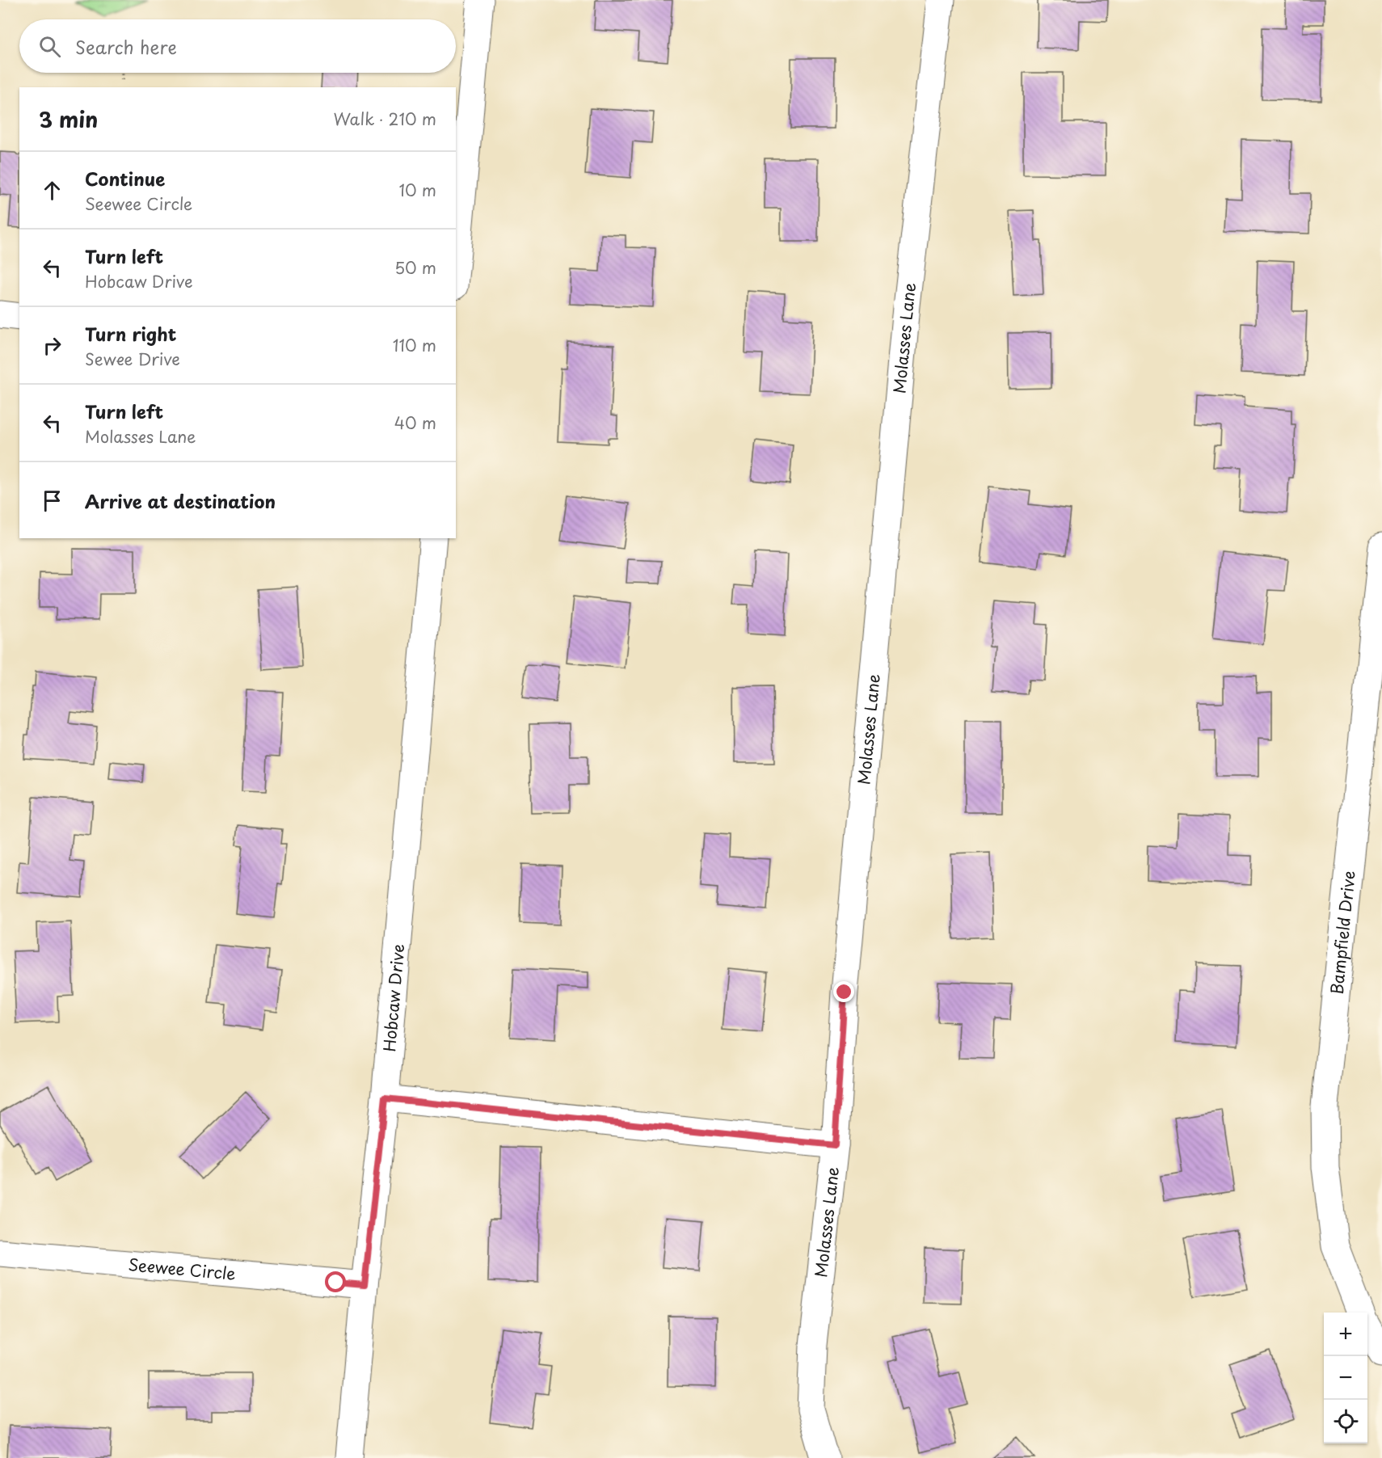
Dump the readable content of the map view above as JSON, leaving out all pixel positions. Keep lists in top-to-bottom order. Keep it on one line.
{"streets":{"street":["Molasses Lane","Bampfield Drive","Hobcaw Drive","Seewee Circle"]},"crossings":[["Hobcaw Drive","Seewee Circle"]],"page":{"search":"Search here","heading":["3 min","Walk · 210 m"],"list":[["Continue","Seewee Circle","10 m"],["Turn left","Hobcaw Drive","50 m"],["Turn right","Sewee Drive","110 m"],["Turn left","Molasses Lane","40 m"],"Arrive at destination"],"map_buttons":["+","−"]}}
